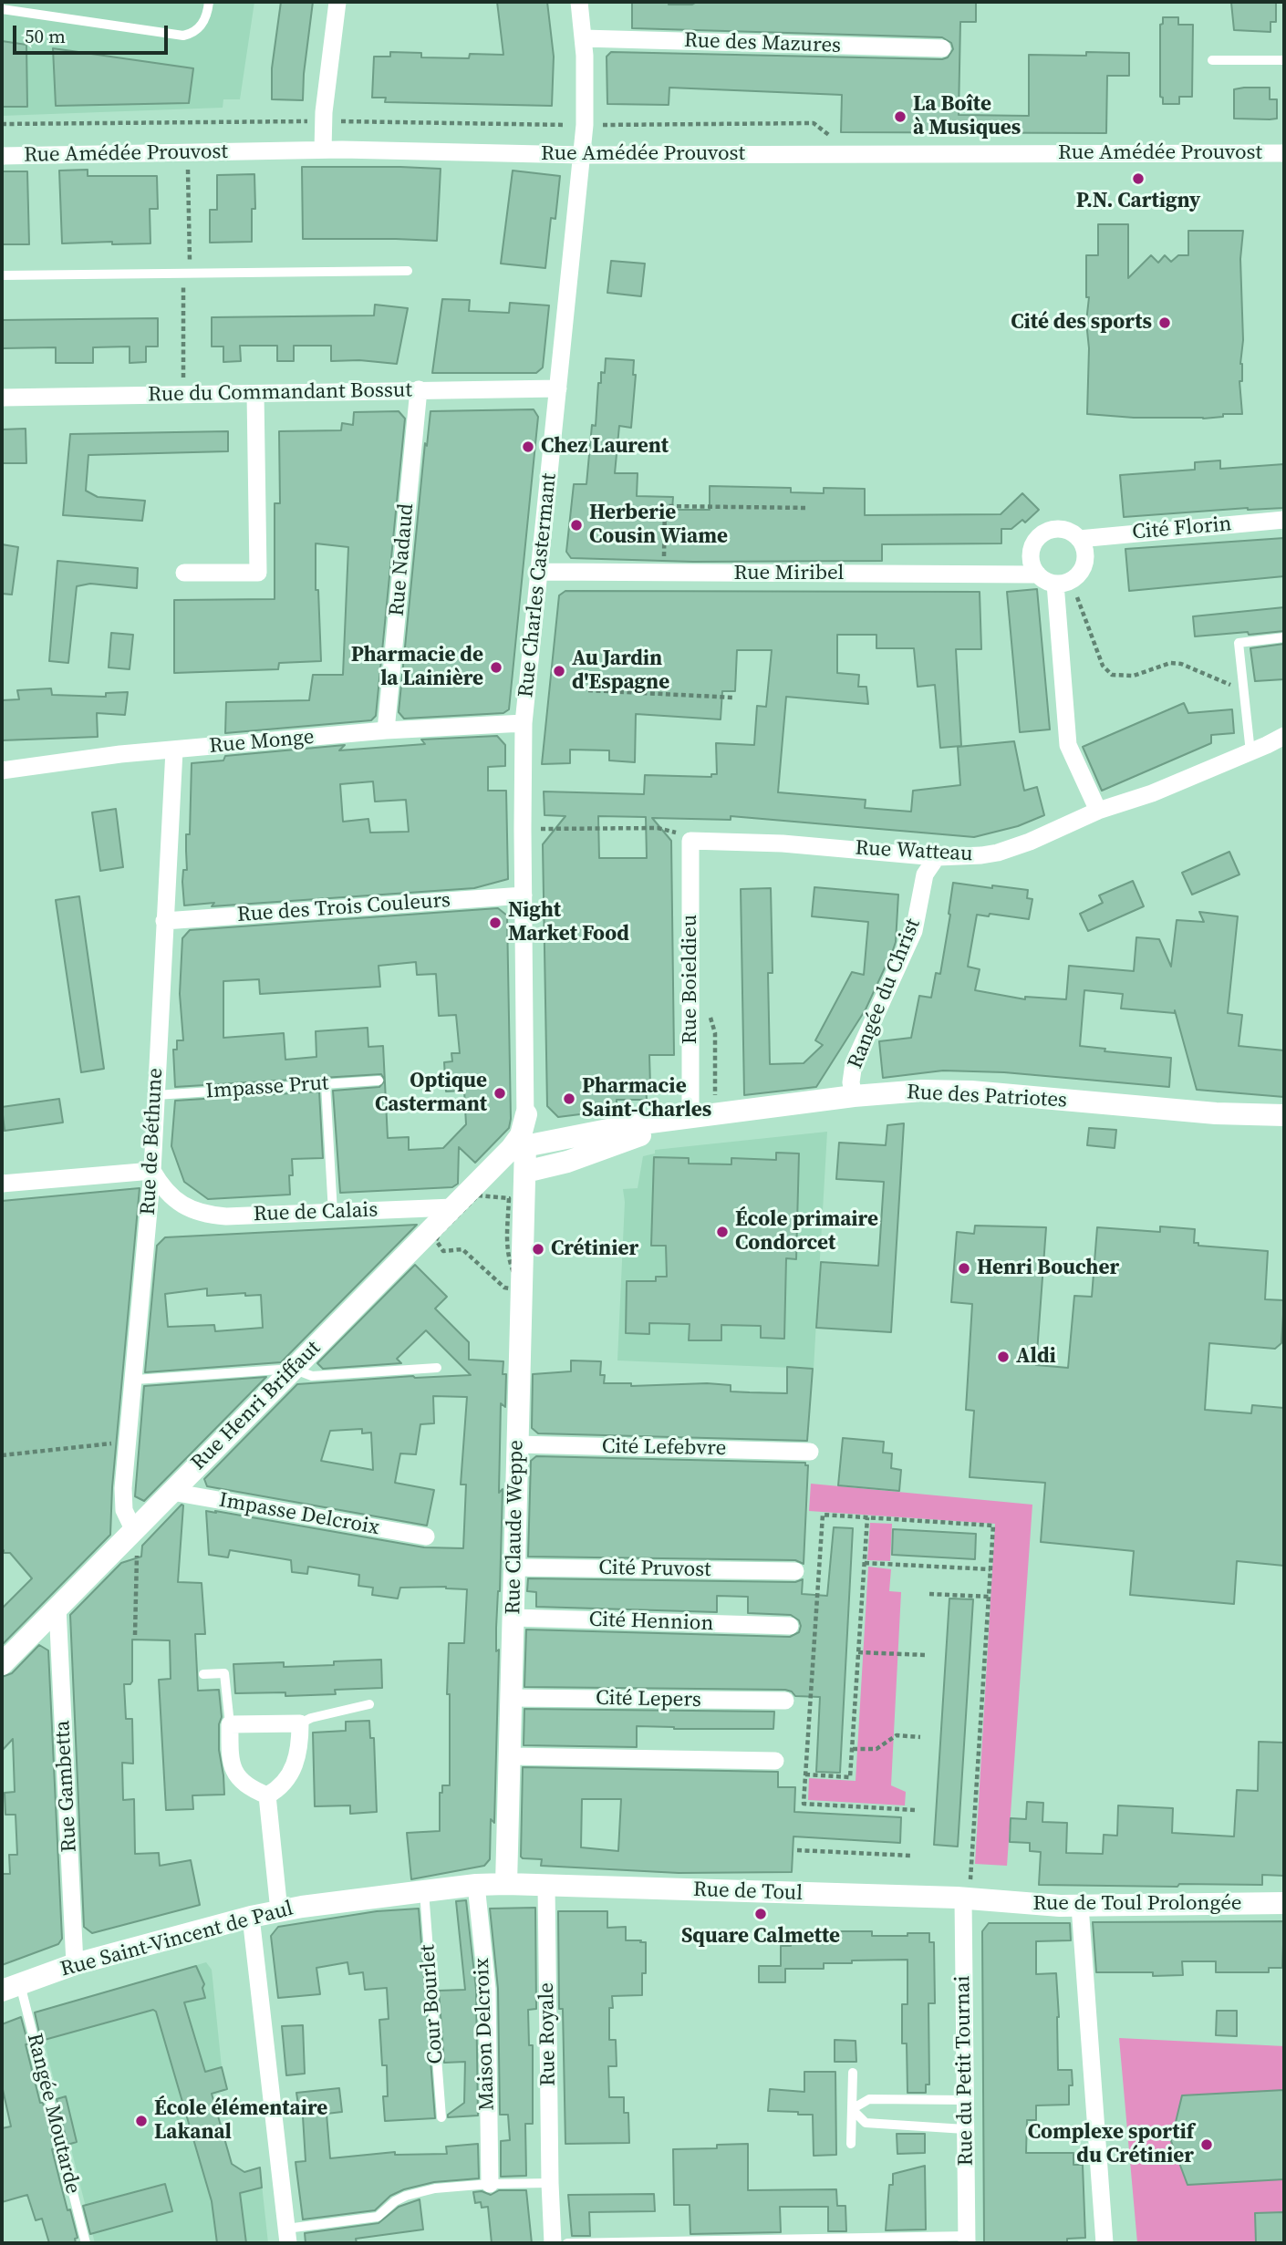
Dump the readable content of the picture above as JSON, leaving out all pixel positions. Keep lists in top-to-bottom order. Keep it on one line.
{"streets":{"street":["Rue des Mazures","Rue Amédée Prouvost","Rue du Commandant Bossut","Cité Florin","Rue Nadaud","Rue Miribel","Rue Charles Castermant","Rue Monge","Rue Watteau","Rue des Trois Couleurs","Rue Boieldieu","Rangée du Christ","Rue des Patriotes","Rue de Béthune","Rue de Calais","Rue Henri Briffaut","Cité Lefebvre","Impasse Delcroix","Rue Claude Weppe","Cité Pruvost","Cité Hennion","Cité Lepers","Rue Gambetta","Rue de Toul","Rue de Toul Prolongée","Rue Saint-Vincent de Paul","Maison Delcroix","Rue Royale","Rue du Petit Tournai"],"lane":["Impasse Prut","Cour Bourlet","Rangée Moutarde"]},"crossings":[["Rue des Mazures","Rue Charles Castermant"],["Rue Amédée Prouvost","Rue Charles Castermant"],["Rue du Commandant Bossut","Rue Nadaud"],["Rue du Commandant Bossut","Rue Charles Castermant"],["Cité Florin","Rue Miribel"],["Rue Nadaud","Rue Monge"],["Rue Miribel","Rue Charles Castermant"],["Rue Charles Castermant","Rue Monge"],["Rue Charles Castermant","Rue des Trois Couleurs"],["Rue Monge","Rue de Béthune"],["Rue Watteau","Rue Boieldieu"],["Rue Watteau","Rangée du Christ"],["Rue des Trois Couleurs","Rue de Béthune"],["Rue Boieldieu","Rue des Patriotes"],["Rangée du Christ","Rue des Patriotes"],["Impasse Prut","Rue de Béthune"],["Rue des Patriotes","Rue Henri Briffaut"],["Rue des Patriotes","Rue Claude Weppe"],["Rue de Béthune","Rue de Calais"],["Rue de Béthune","Rue Henri Briffaut"],["Rue de Calais","Rue Henri Briffaut"],["Rue Henri Briffaut","Impasse Delcroix"],["Rue Henri Briffaut","Rue Gambetta"],["Cité Lefebvre","Rue Claude Weppe"],["Rue Claude Weppe","Cité Pruvost"],["Rue Claude Weppe","Cité Hennion"],["Rue Claude Weppe","Cité Lepers"],["Rue Claude Weppe","Rue de Toul"],["Rue Claude Weppe","Rue Saint-Vincent de Paul"],["Rue Gambetta","Rue Saint-Vincent de Paul"],["Rue de Toul","Rue de Toul Prolongée"],["Rue de Toul","Rue Saint-Vincent de Paul"],["Rue de Toul","Rue Royale"],["Rue de Toul","Rue du Petit Tournai"],["Rue de Toul Prolongée","Rue du Petit Tournai"],["Rue Saint-Vincent de Paul","Cour Bourlet"],["Rue Saint-Vincent de Paul","Maison Delcroix"],["Rue Saint-Vincent de Paul","Rangée Moutarde"]],"places":["La Boîte à Musiques","P.N. Cartigny","Cité des sports","Chez Laurent","Herberie Cousin Wiame","Pharmacie de la Lainière","Au Jardin d'Espagne","Night Market Food","Optique Castermant","Pharmacie Saint-Charles","École primaire Condorcet","Crétinier","Henri Boucher","Aldi","Square Calmette","École élémentaire Lakanal","Complexe sportif du Crétinier"],"scale_bar":"50 m"}
